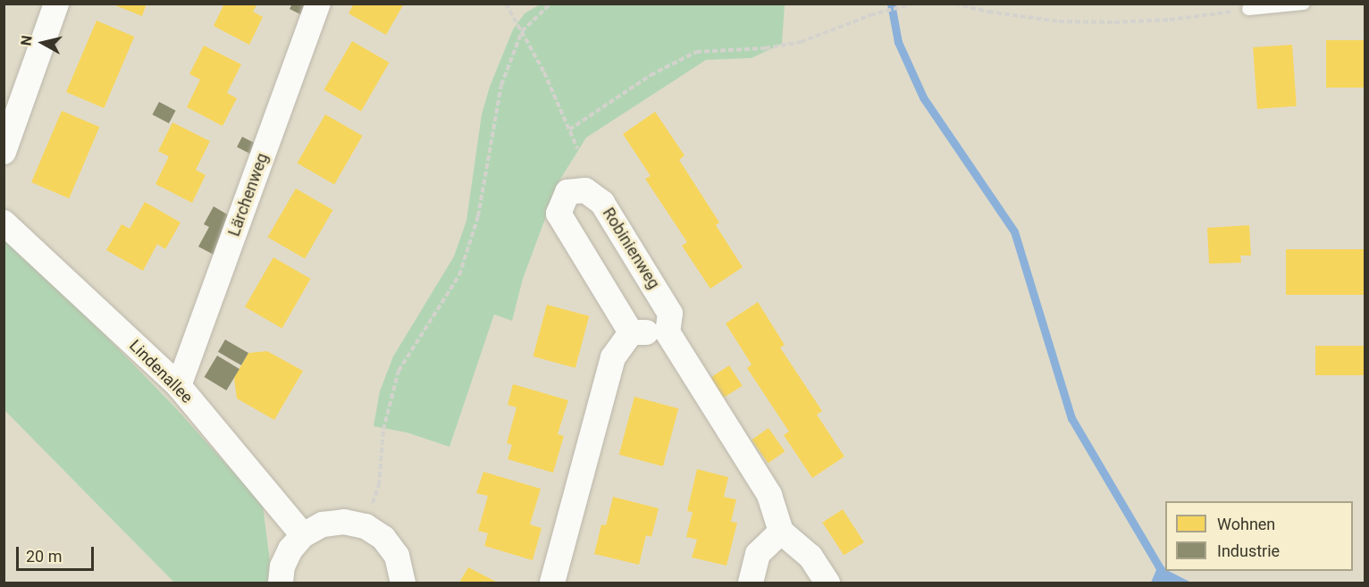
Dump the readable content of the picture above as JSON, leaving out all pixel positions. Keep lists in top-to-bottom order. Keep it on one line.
{"streets":{"street":["Lärchenweg","Robinienweg","Lindenallee"]},"crossings":[["Lärchenweg","Lindenallee"]],"legend":["Wohnen","Industrie"],"scale_bar":"20 m","north":"left"}
